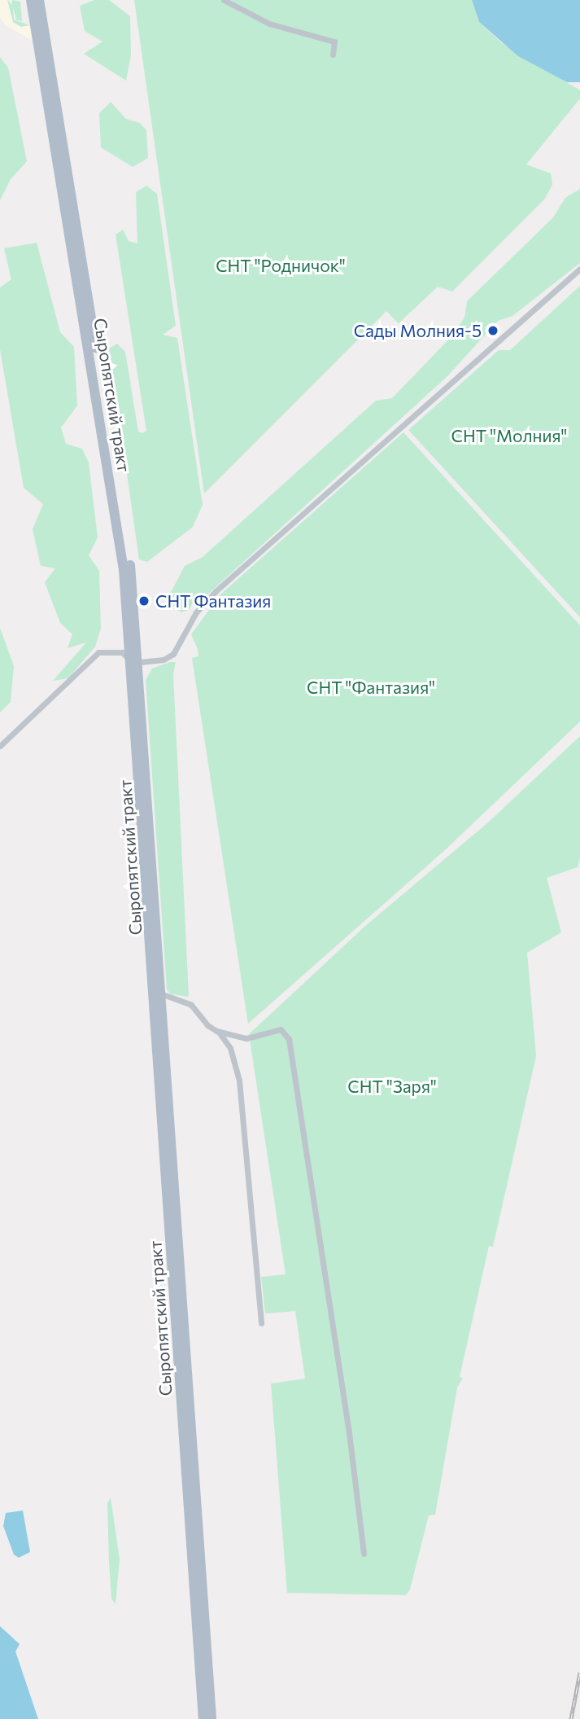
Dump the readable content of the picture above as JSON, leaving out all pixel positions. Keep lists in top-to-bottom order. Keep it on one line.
{"streets":{"main road":["Сыропятский тракт"]},"parks":["СНТ \"Родничок\"","СНТ \"Молния\"","СНТ \"Фантазия\"","СНТ \"Заря\""],"places":["Сады Молния-5","СНТ Фантазия"]}
